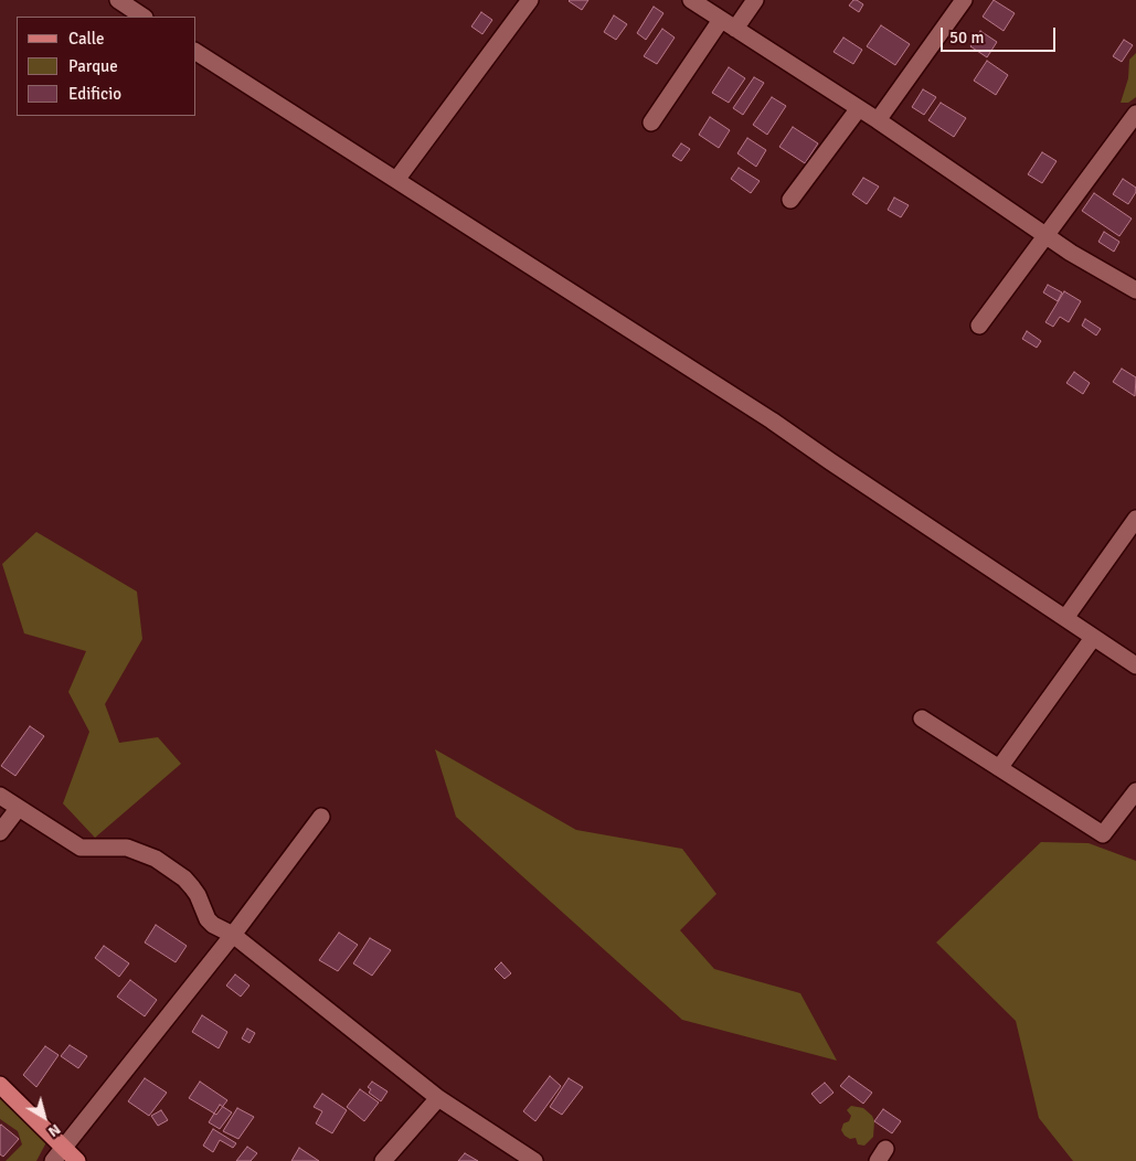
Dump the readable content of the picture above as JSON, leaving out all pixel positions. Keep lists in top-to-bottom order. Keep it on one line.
{"legend":["Calle","Parque","Edificio"],"scale_bar":"50 m","north":"bottom right"}
